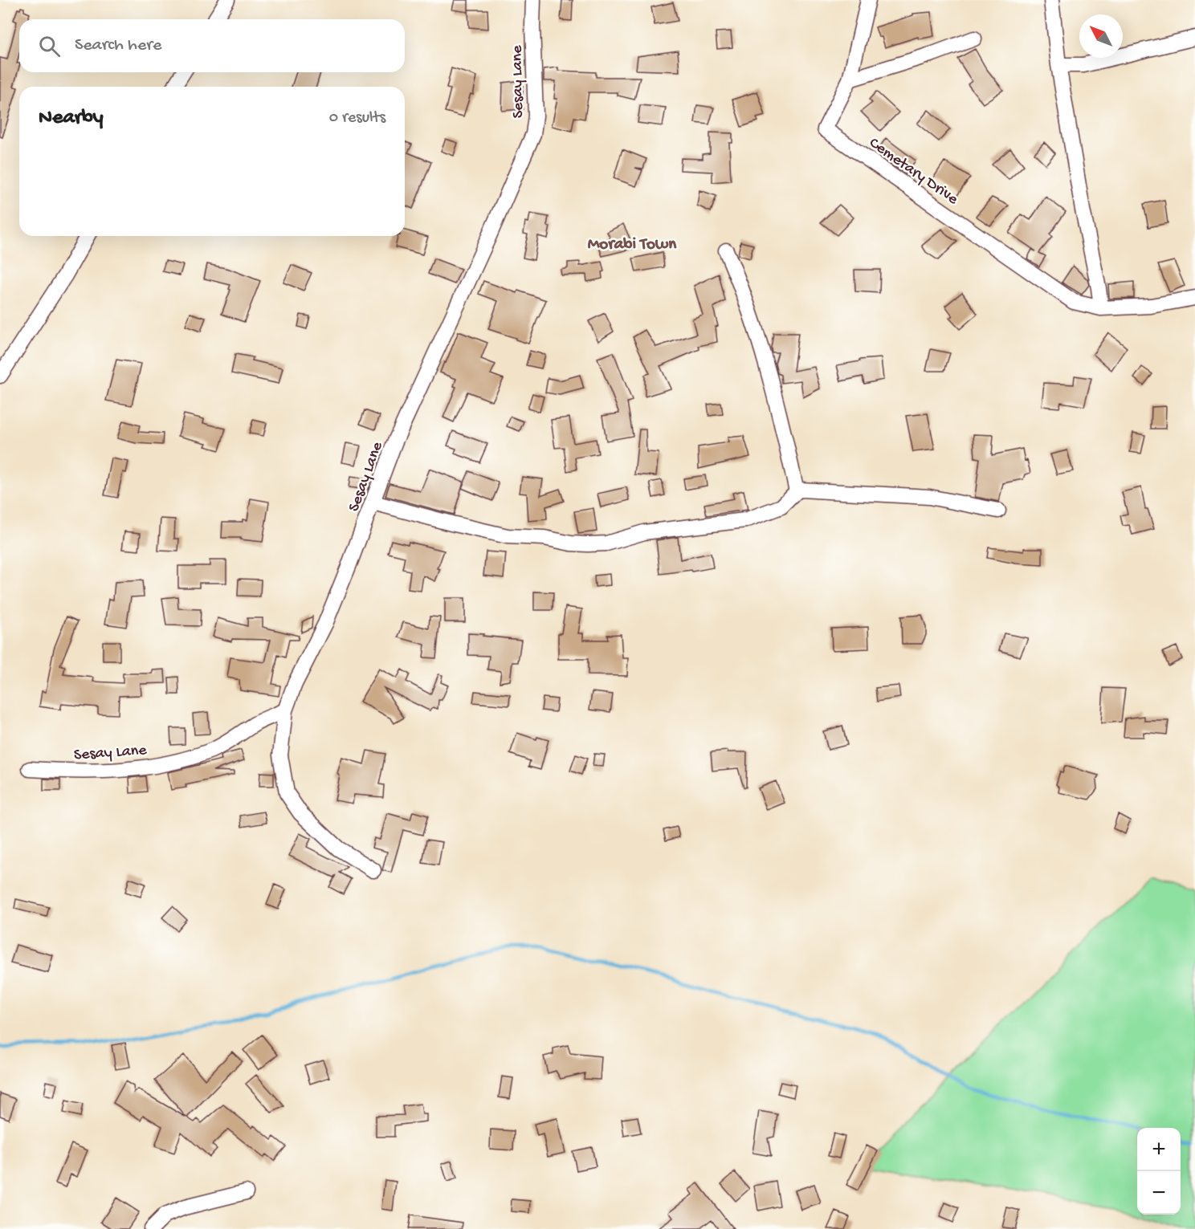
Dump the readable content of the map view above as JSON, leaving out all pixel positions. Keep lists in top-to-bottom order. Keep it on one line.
{"streets":{"street":["Sesay Lane","Cemetary Drive"]},"districts":["Morabi Town"],"north":"top left","page":{"search":"Search here","heading":["Nearby","0 results"],"map_buttons":["+","−"]}}
